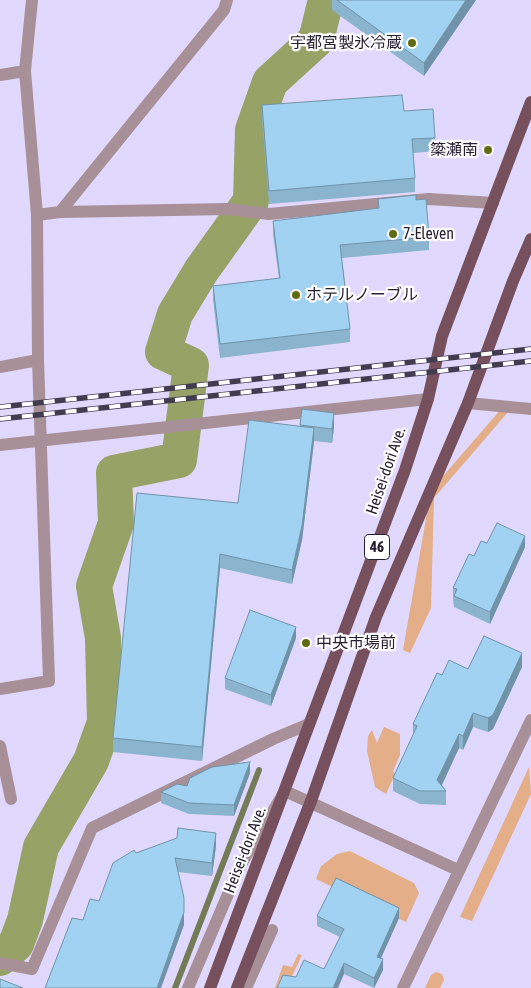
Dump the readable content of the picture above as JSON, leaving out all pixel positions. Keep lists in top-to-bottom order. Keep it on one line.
{"streets":{"main road":["Heisei-dori Ave.","46"]},"places":["宇都宮製氷冷蔵","簗瀬南","7-Eleven","ホテルノーブル","中央市場前"]}
